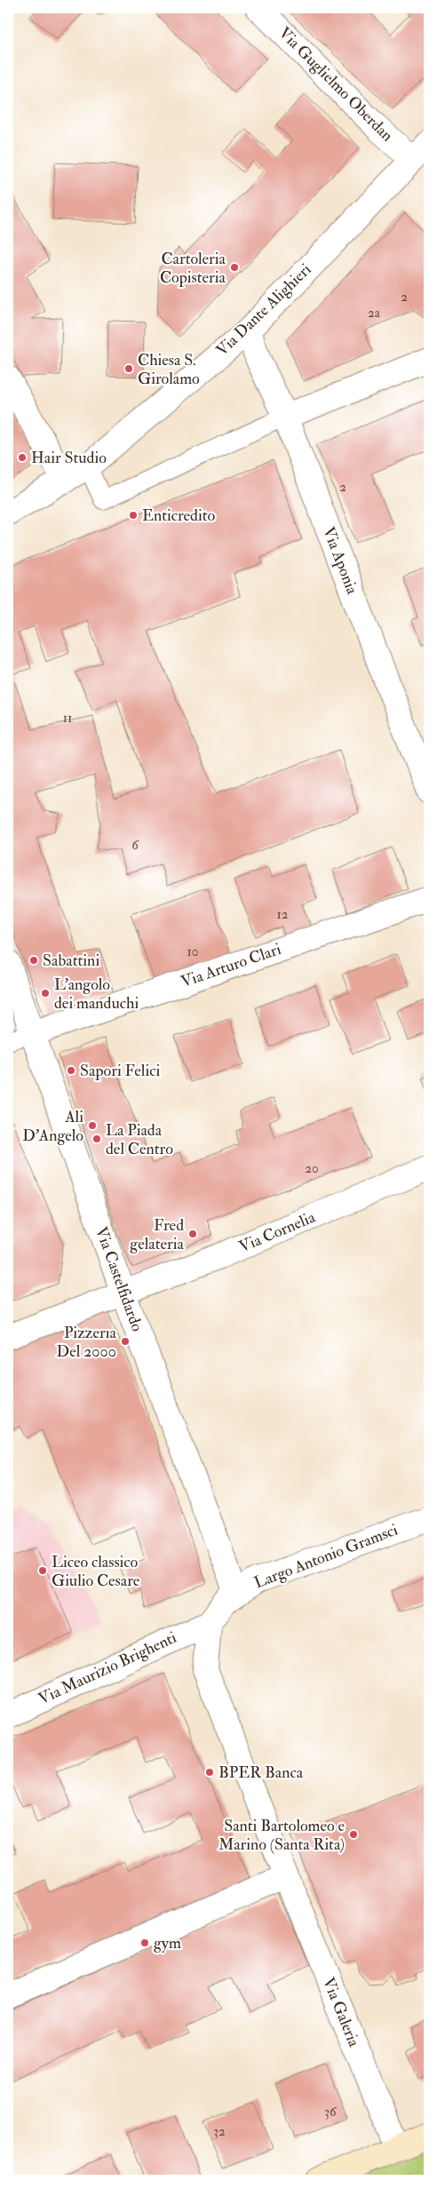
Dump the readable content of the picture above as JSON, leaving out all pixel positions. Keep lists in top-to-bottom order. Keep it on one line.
{"streets":{"street":["Via Guglielmo Oberdan","Via Dante Alighieri","Via Aponia","Via Arturo Clari","Via Cornelia","Via Castelfidardo","Largo Antonio Gramsci","Via Maurizio Brighenti","Via Galeria"]},"crossings":[["Via Guglielmo Oberdan","Via Dante Alighieri"],["Via Dante Alighieri","Via Aponia"],["Via Arturo Clari","Via Castelfidardo"],["Via Cornelia","Via Castelfidardo"],["Via Castelfidardo","Largo Antonio Gramsci"],["Via Maurizio Brighenti","Via Galeria"]],"places":["Cartoleria Copisteria","Chiesa S. Girolamo","Hair Studio","Enticredito","Sabattini","L'angolo dei manduchi","Sapori Felici","Ali D'Angelo","La Piada del Centro","Fred gelateria","Pizzerıa Del 2000","Liceo classico Giulio Cesare","BPER Banca","Santi Bartolomeo e Marino (Santa Rita)","gym"],"house_numbers":["2","2a","2","11","6","12","10","20","36","32"]}
